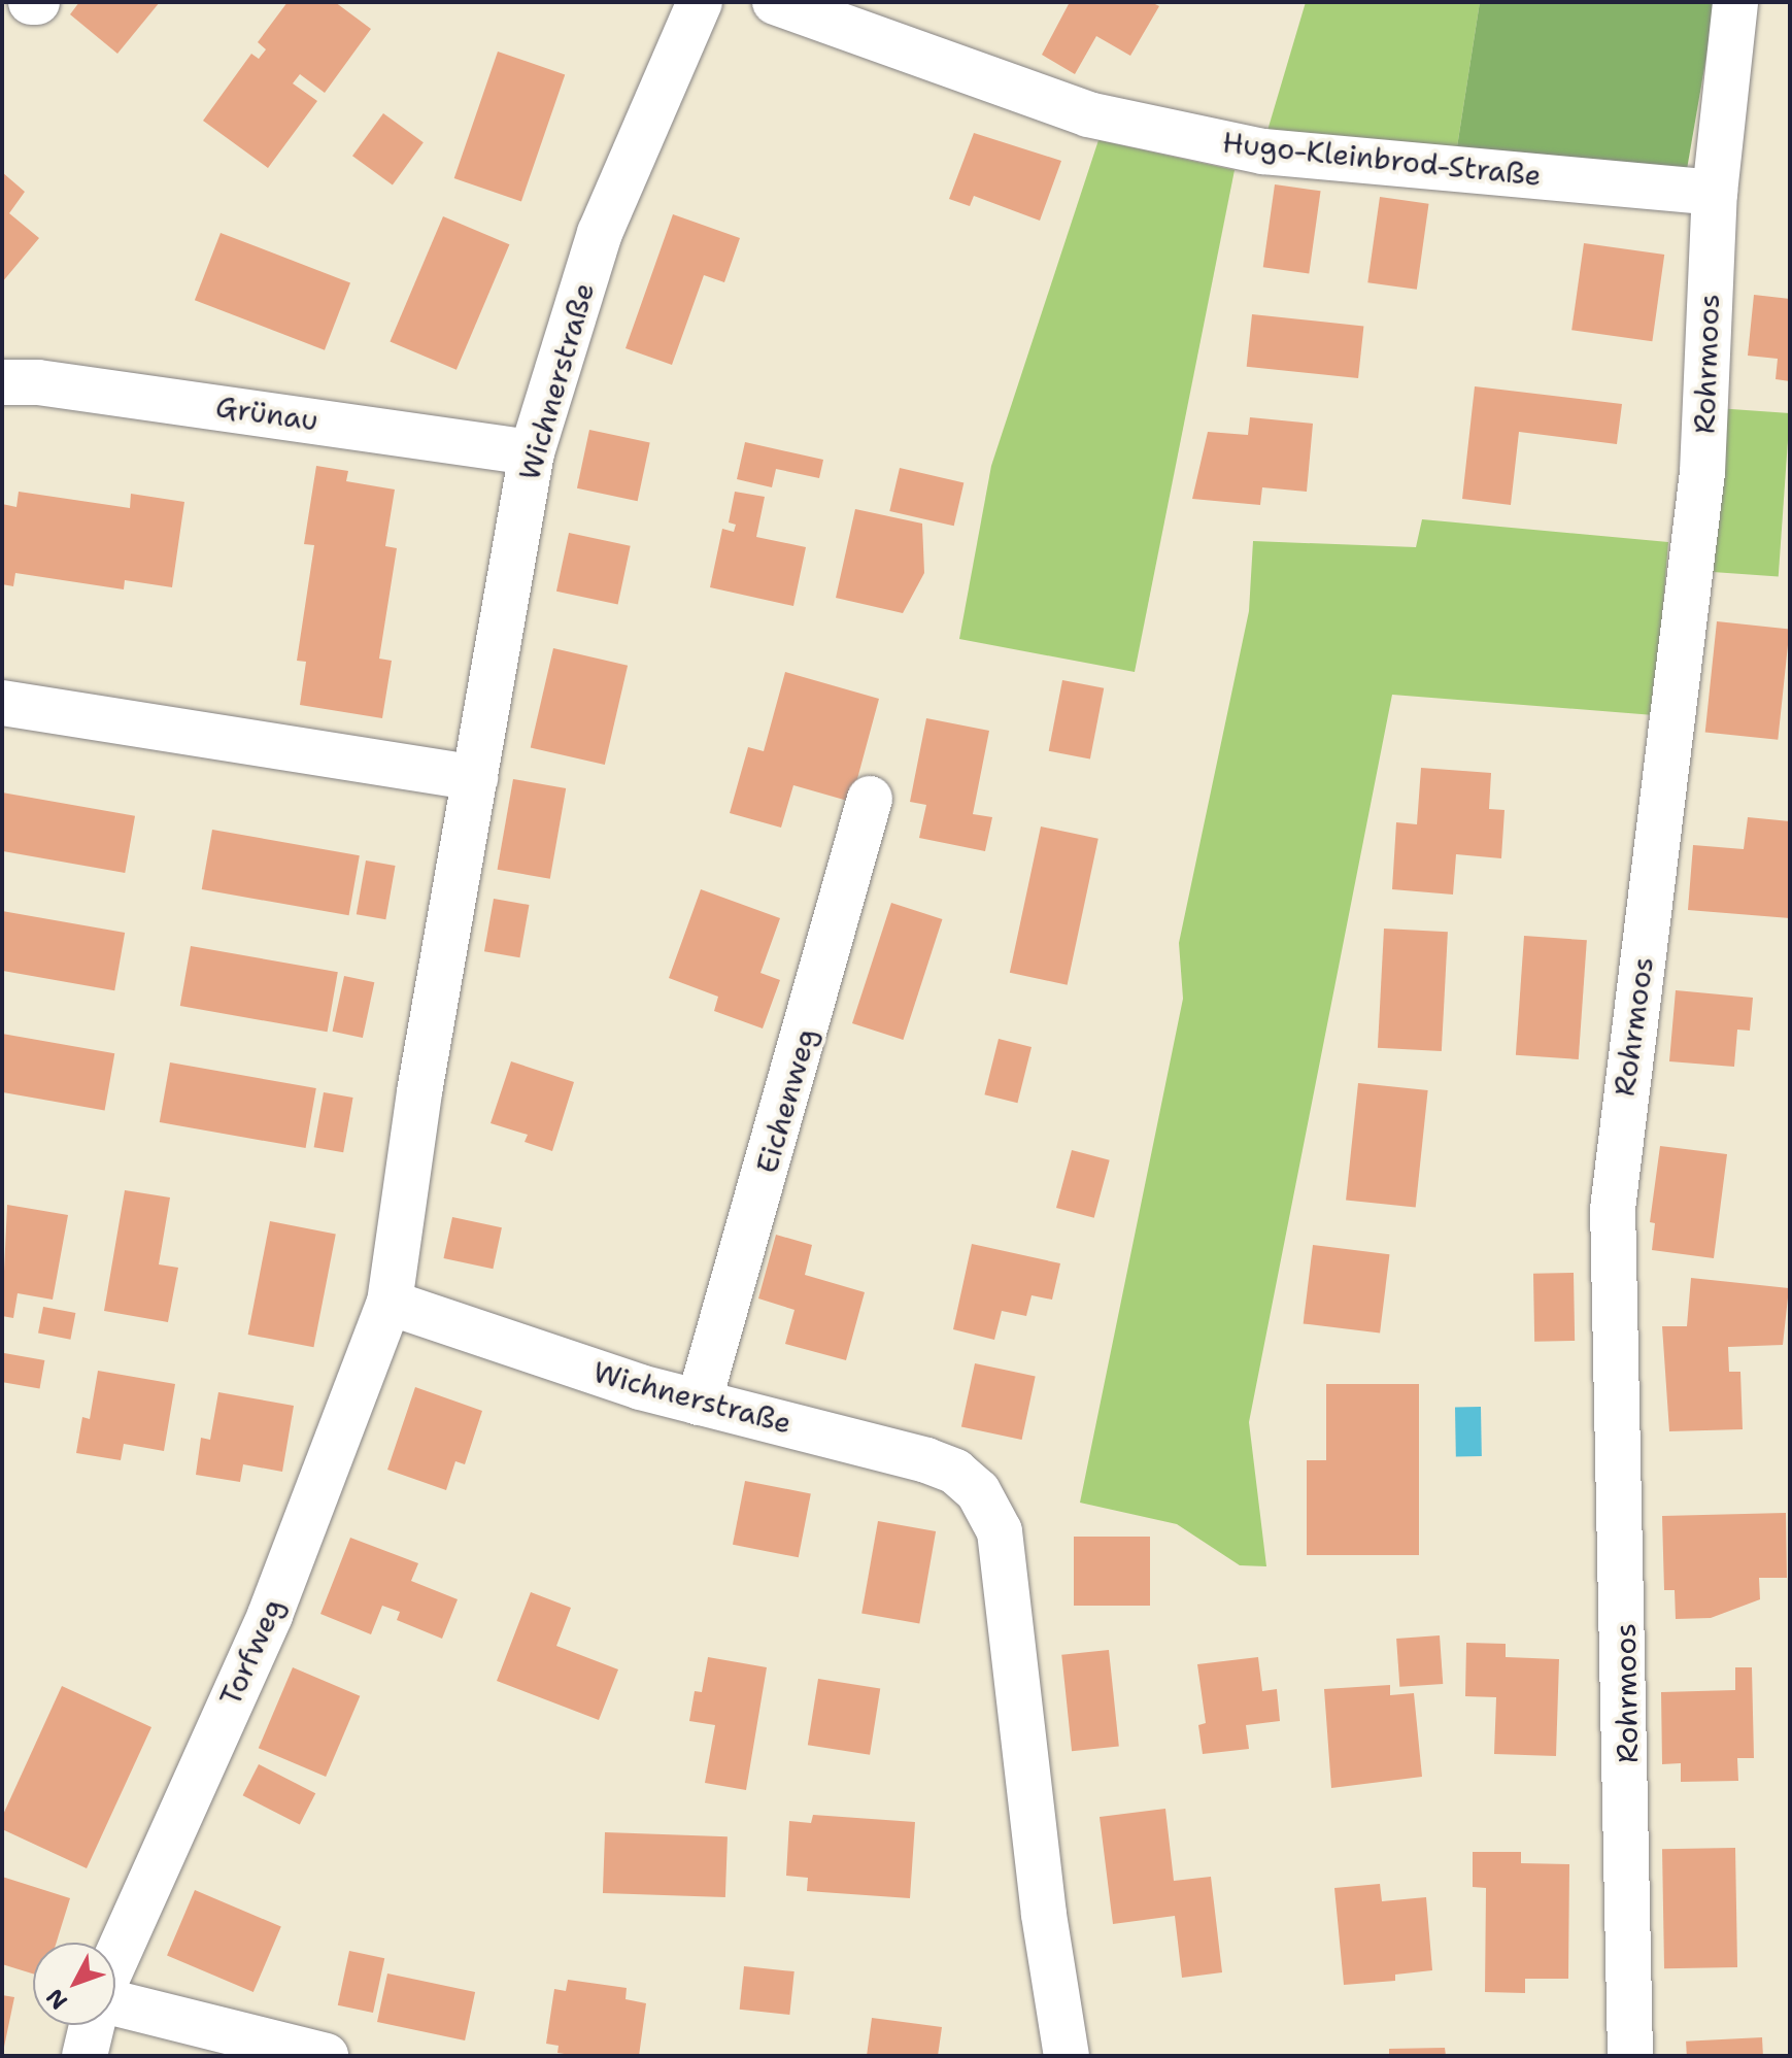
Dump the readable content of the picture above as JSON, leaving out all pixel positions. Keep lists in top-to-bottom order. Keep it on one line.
{"streets":{"street":["Hugo-Kleinbrod-Straße","Rohrmoos","Wichnerstraße","Grünau","Eichenweg","Torfweg"]},"crossings":[["Hugo-Kleinbrod-Straße","Rohrmoos"],["Wichnerstraße","Grünau"],["Wichnerstraße","Eichenweg"],["Wichnerstraße","Torfweg"]],"north":"bottom left"}
